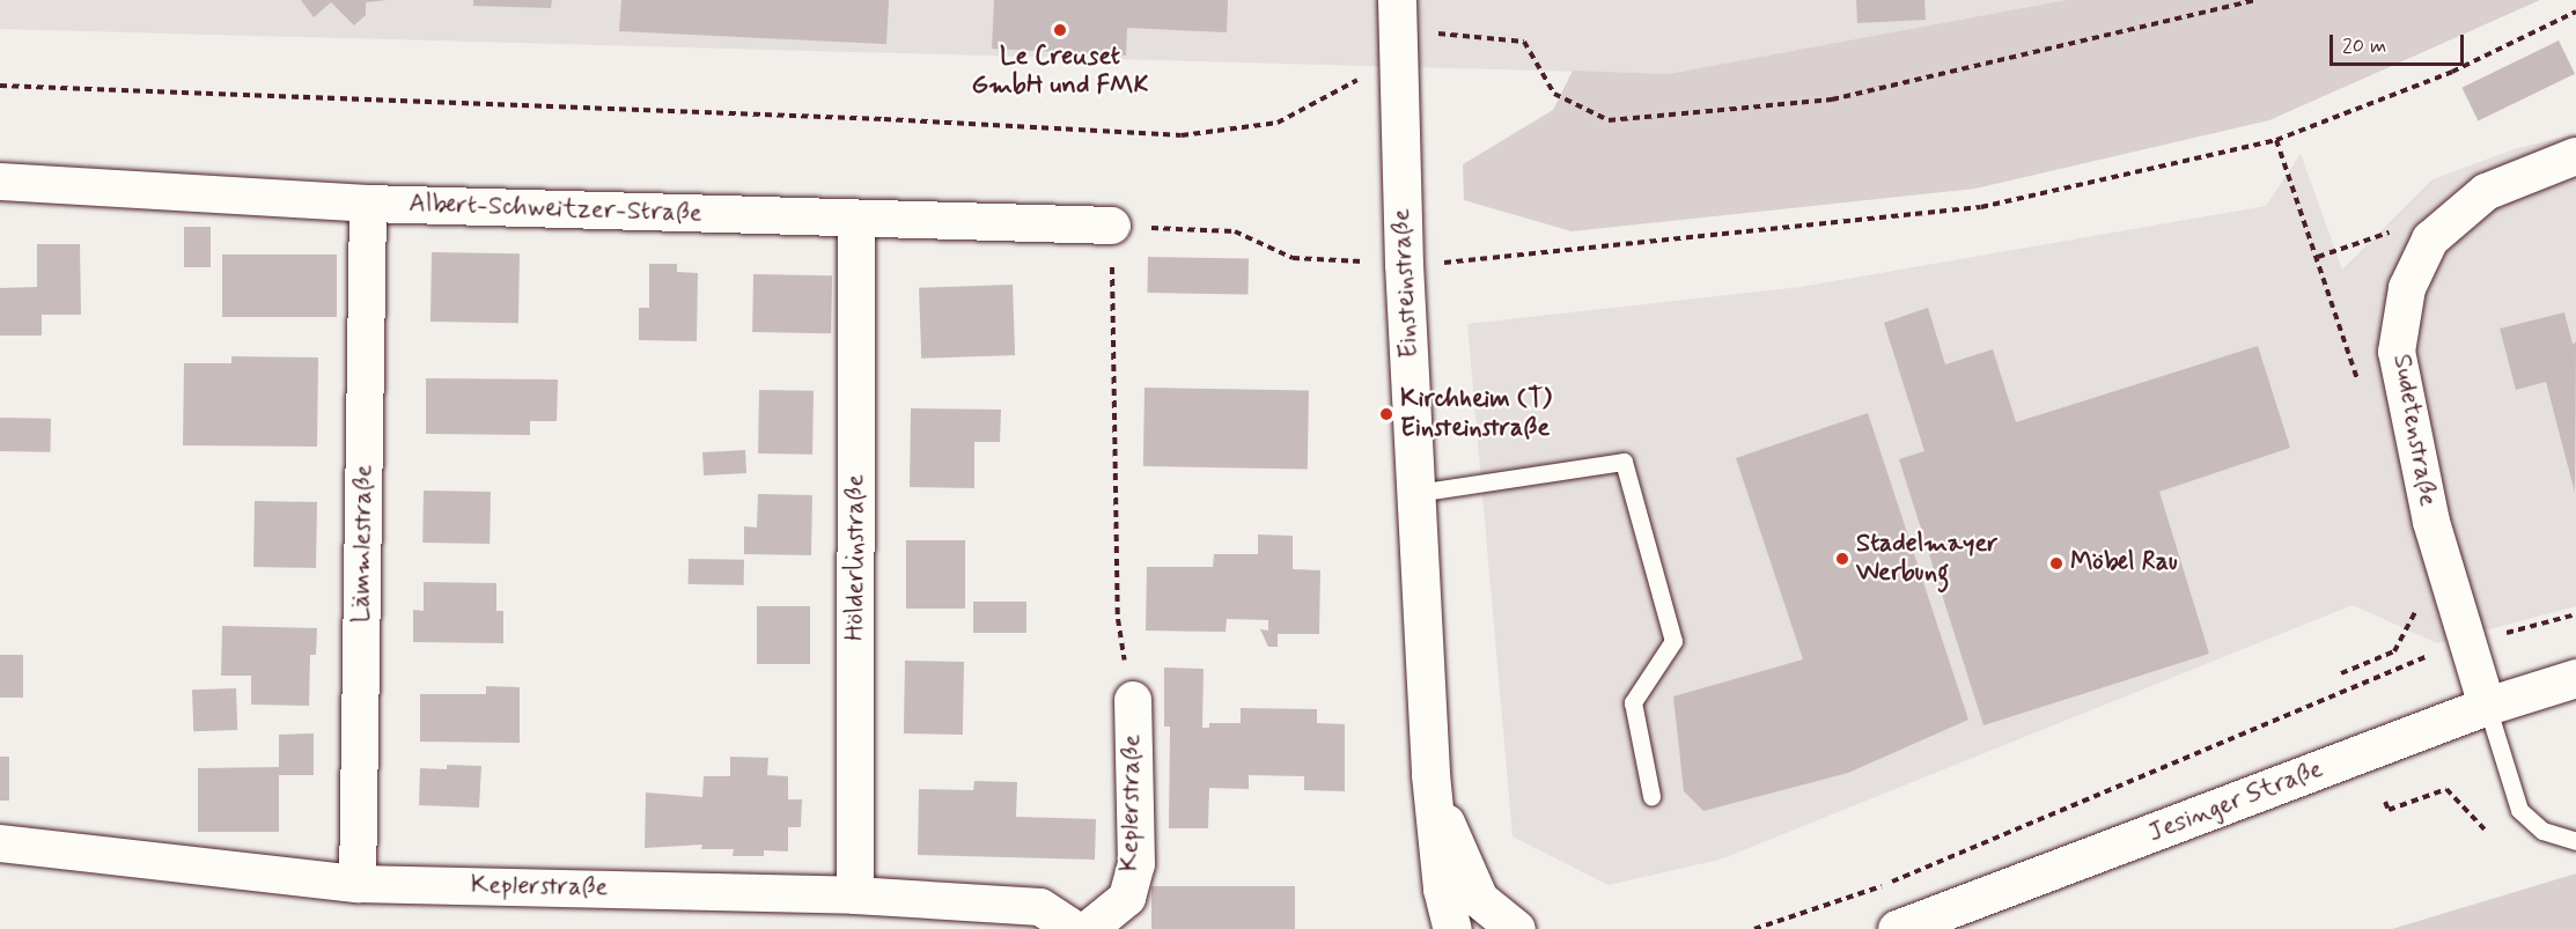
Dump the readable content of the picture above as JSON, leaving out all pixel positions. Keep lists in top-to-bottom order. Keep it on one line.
{"streets":{"street":["Albert-Schweitzer-Straße","Einsteinstraße","Sudetenstraße","Lämmlestraße","Hölderlinstraße","Jesinger Straße","Keplerstraße"]},"crossings":[["Albert-Schweitzer-Straße","Lämmlestraße"],["Albert-Schweitzer-Straße","Hölderlinstraße"],["Sudetenstraße","Jesinger Straße"],["Lämmlestraße","Keplerstraße"],["Hölderlinstraße","Keplerstraße"]],"places":["Le Creuset GmbH und FMK","Kirchheim (T) Einsteinstraße","Stadelmayer Werbung","Möbel Rau"],"scale_bar":"20 m"}
